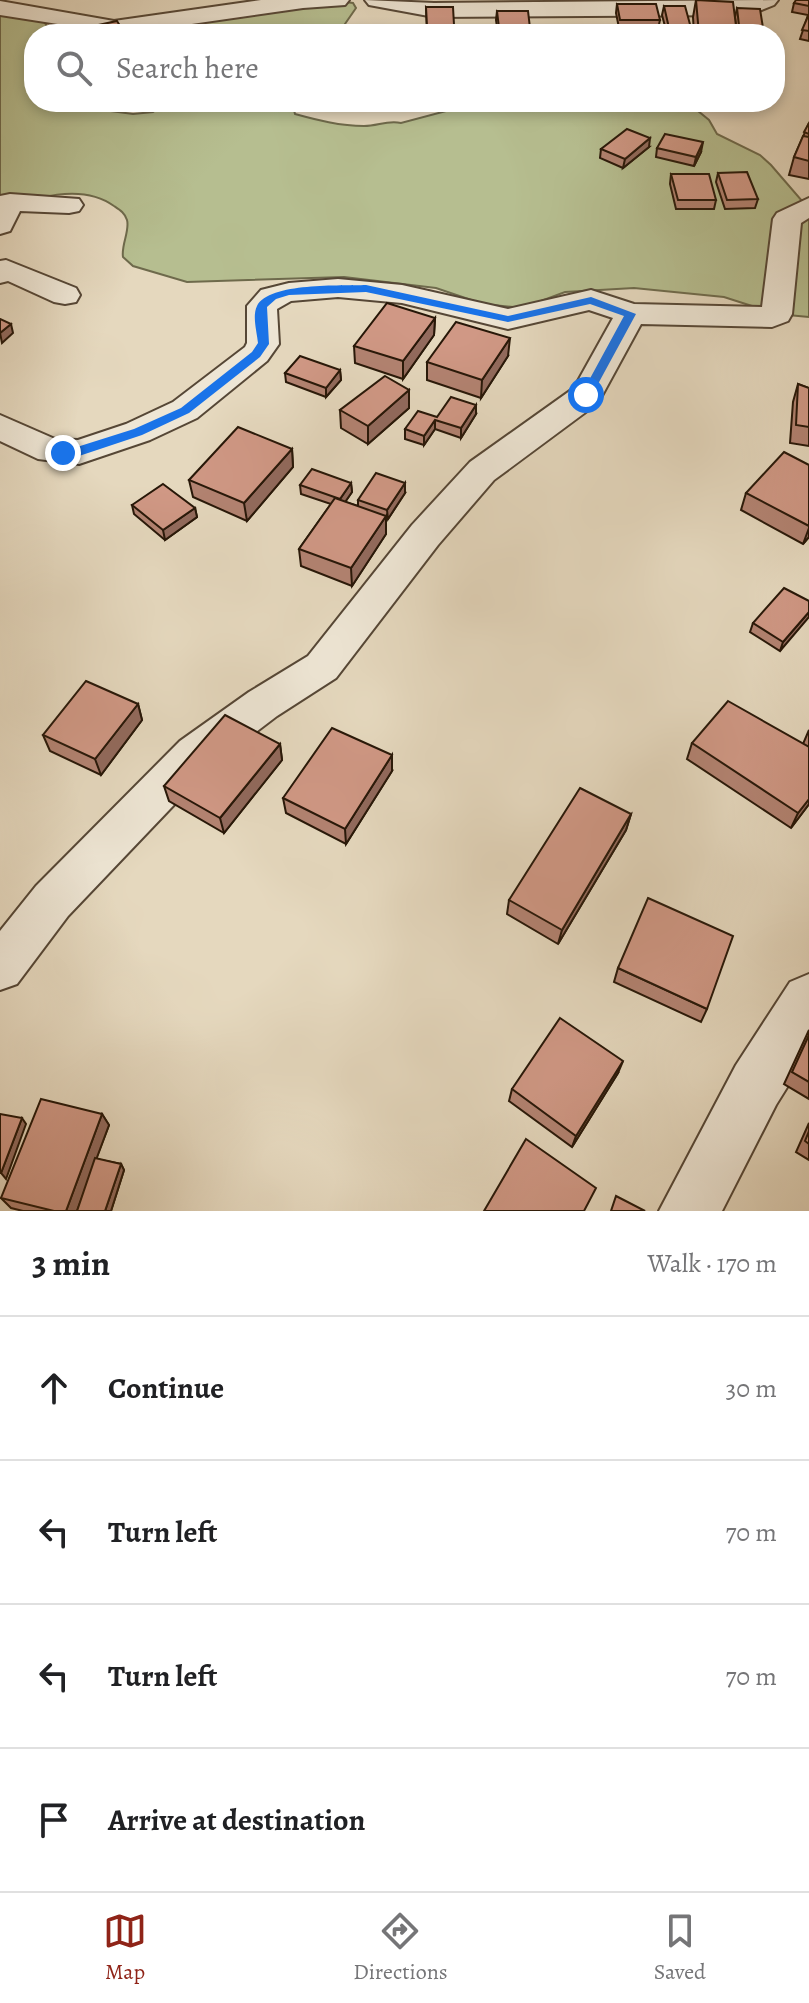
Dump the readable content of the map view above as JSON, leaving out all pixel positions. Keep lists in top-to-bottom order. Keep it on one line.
{"page":{"search":"Search here","heading":["3 min","Walk · 170 m"],"list":[["Continue","30 m"],["Turn left","70 m"],["Turn left","70 m"],"Arrive at destination"],"nav":["Map","Directions","Saved"]}}
